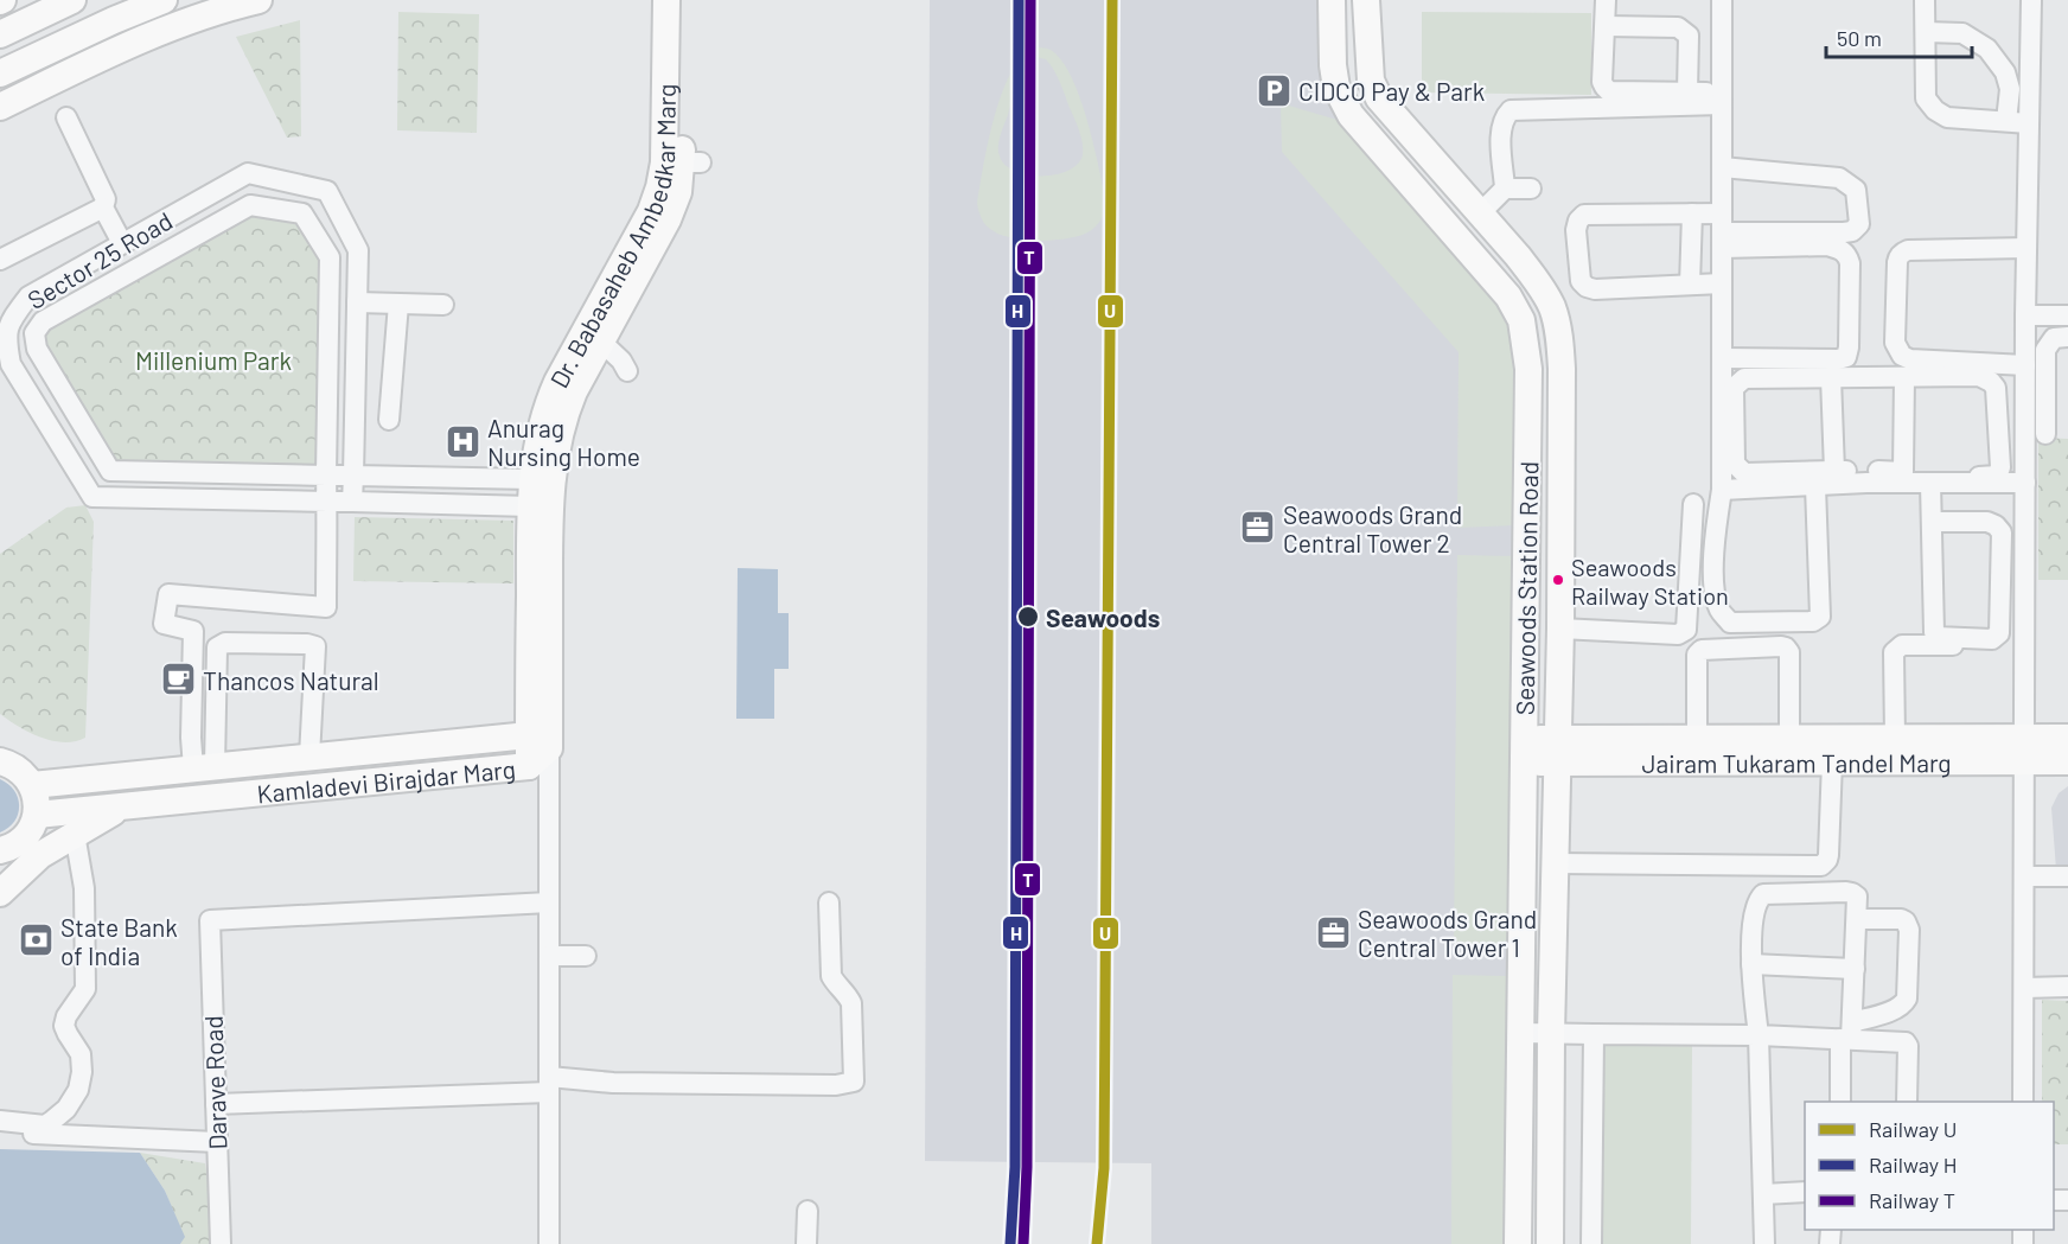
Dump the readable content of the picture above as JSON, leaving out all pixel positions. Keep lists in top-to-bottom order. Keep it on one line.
{"streets":{"main road":["Dr. Babasaheb Ambedkar Marg","Seawoods Station Road","Jairam Tukaram Tandel Marg","Kamladevi Birajdar Marg"],"street":["Sector 25 Road","Darave Road"]},"crossings":[["Dr. Babasaheb Ambedkar Marg","Kamladevi Birajdar Marg"],["Sector 25 Road","Kamladevi Birajdar Marg"],["Seawoods Station Road","Jairam Tukaram Tandel Marg"]],"parks":["Millenium Park"],"places":{"parking":["CIDCO Pay & Park"],"hospital":["Anurag Nursing Home"],"office":["Seawoods Grand Central Tower 2","Seawoods Grand Central Tower 1"],"other":["Seawoods Railway Station","Seawoods"],"cafe":["Thancos Natural"],"bank":["State Bank of India"]},"lines":["rail line U","rail line H","rail line T"],"legend":["Railway U","Railway H","Railway T"],"scale_bar":"50 m"}
